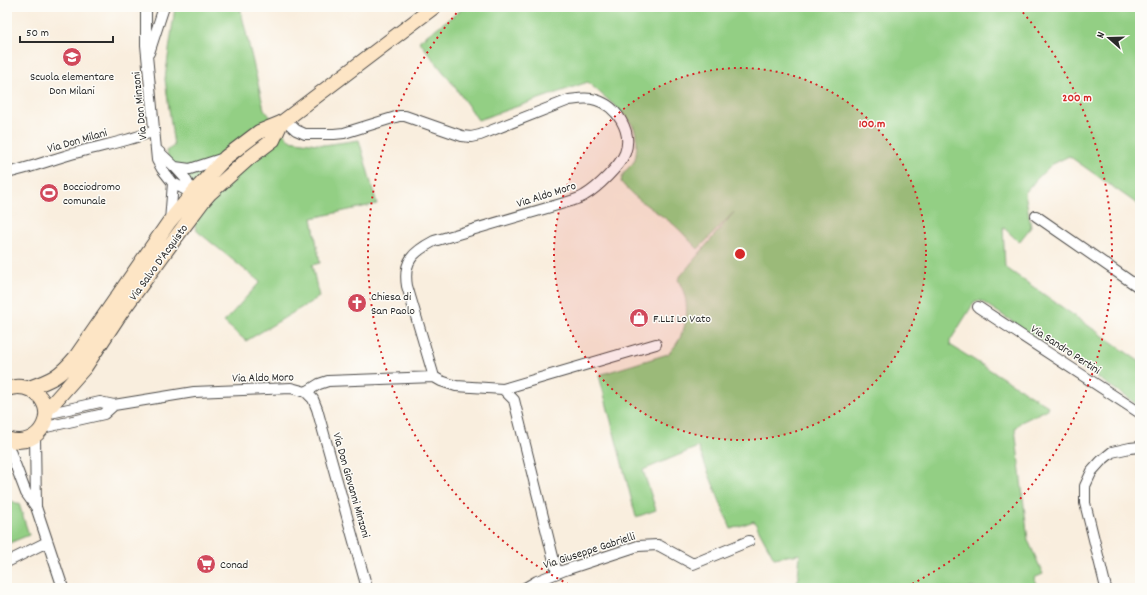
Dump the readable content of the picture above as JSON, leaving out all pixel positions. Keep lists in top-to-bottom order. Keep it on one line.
{"streets":{"street":["Via Don Minzoni","Via Don Milani","Via Aldo Moro","Via Salvo D'Acquisto","Via Sandro Pertini","Via Don Giovanni Minzoni","Via Giuseppe Gabrielli"]},"crossings":[["Via Don Minzoni","Via Don Milani"],["Via Aldo Moro","Via Salvo D'Acquisto"],["Via Aldo Moro","Via Don Giovanni Minzoni"]],"places":{"school or university":["Scuola elementare Don Milani"],"sports":["Bocciodromo comunale"],"church":["Chiesa di San Paolo"],"shop":["F.LLI Lo Vato"],"supermarket":["Conad"]},"scale_bar":"50 m","north":"left","rings":["200 m","100 m"]}
